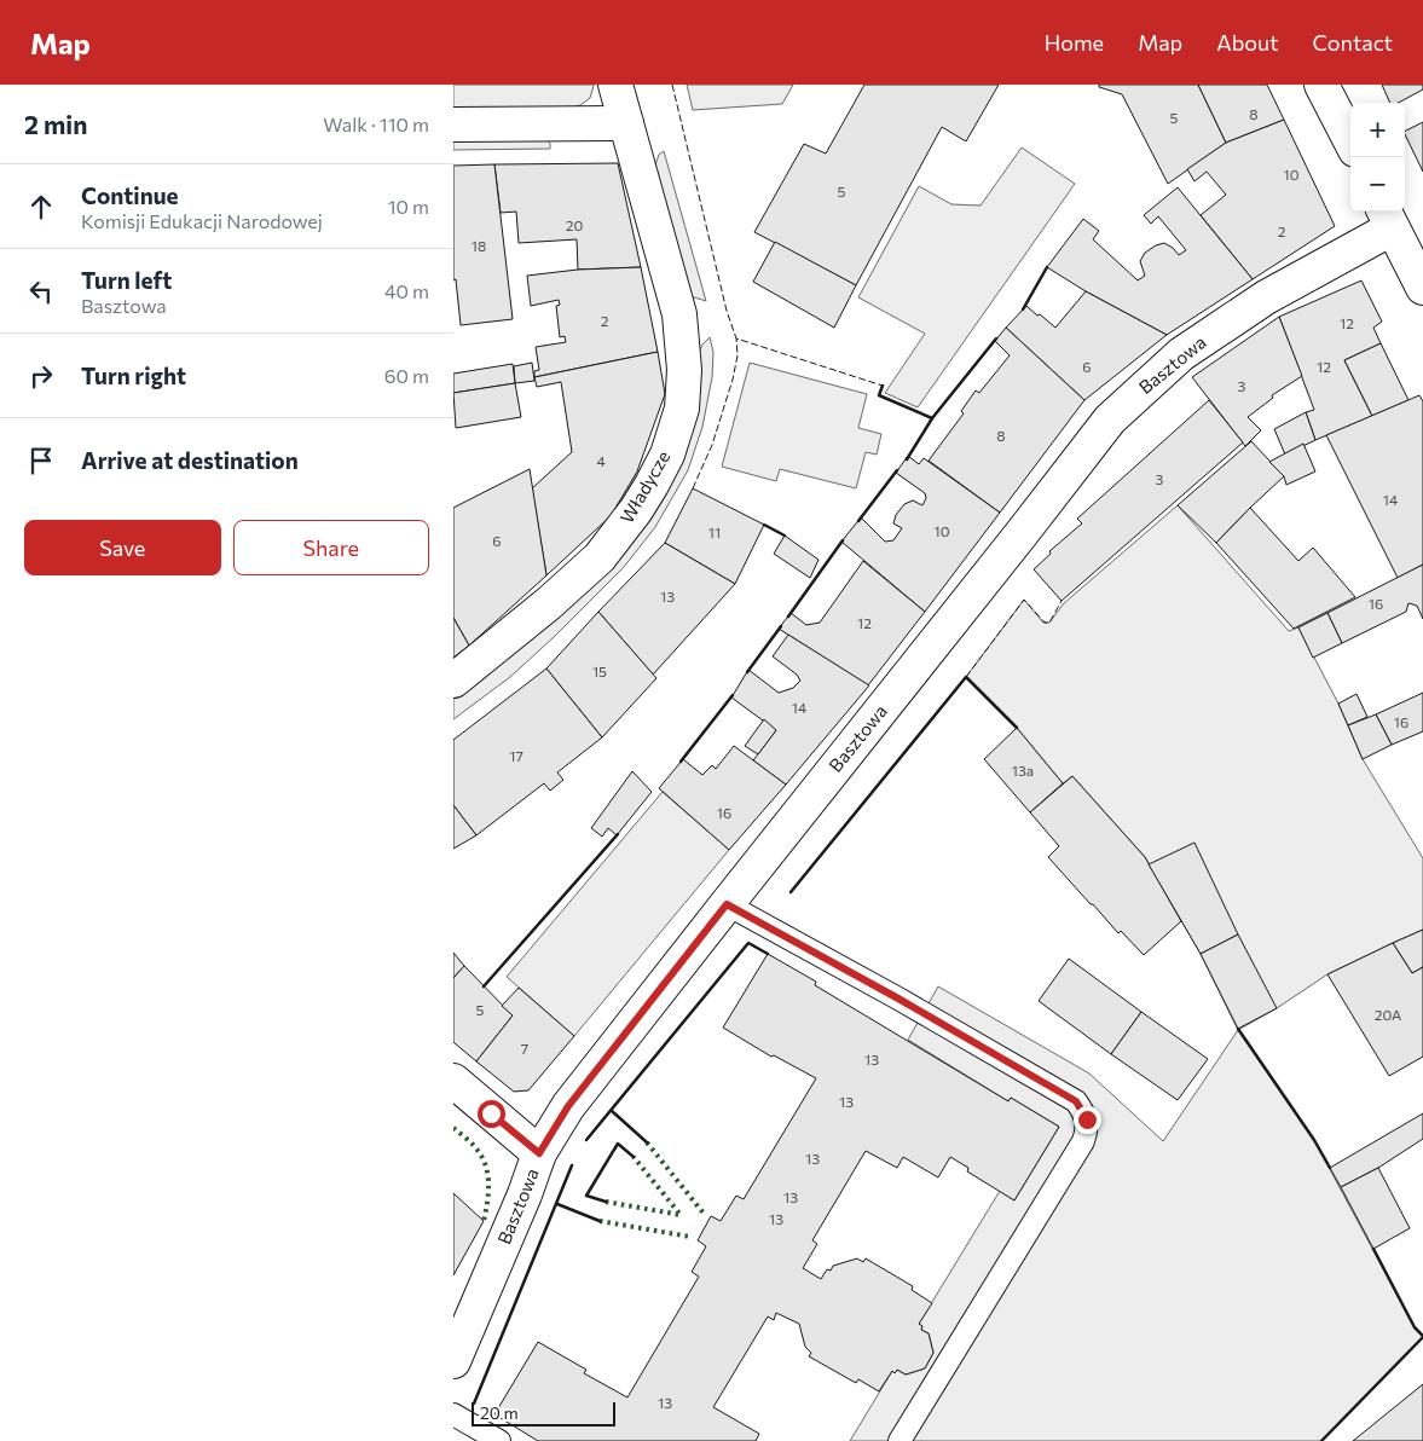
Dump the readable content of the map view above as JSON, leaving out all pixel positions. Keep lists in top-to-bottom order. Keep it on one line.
{"streets":{"street":["Basztowa","Władycze"]},"house_numbers":["8","5","10","5","20","2","18","2","12","6","12","3","8","4","3","14","10","11","6","13","16","12","15","14","16","17","13a","16","5","20A","7","13","13","13","13","13","13"],"scale_bar":"20 m","page":{"header":"Map","nav":["Home","Map","About","Contact"],"heading":["2 min","Walk · 110 m"],"map_buttons":["+","−"],"list":[["Continue","Komisji Edukacji Narodowej","10 m"],["Turn left","Basztowa","40 m"],["Turn right","60 m"],"Arrive at destination"],"buttons":["Save","Share"],"scale":"20 m"}}
